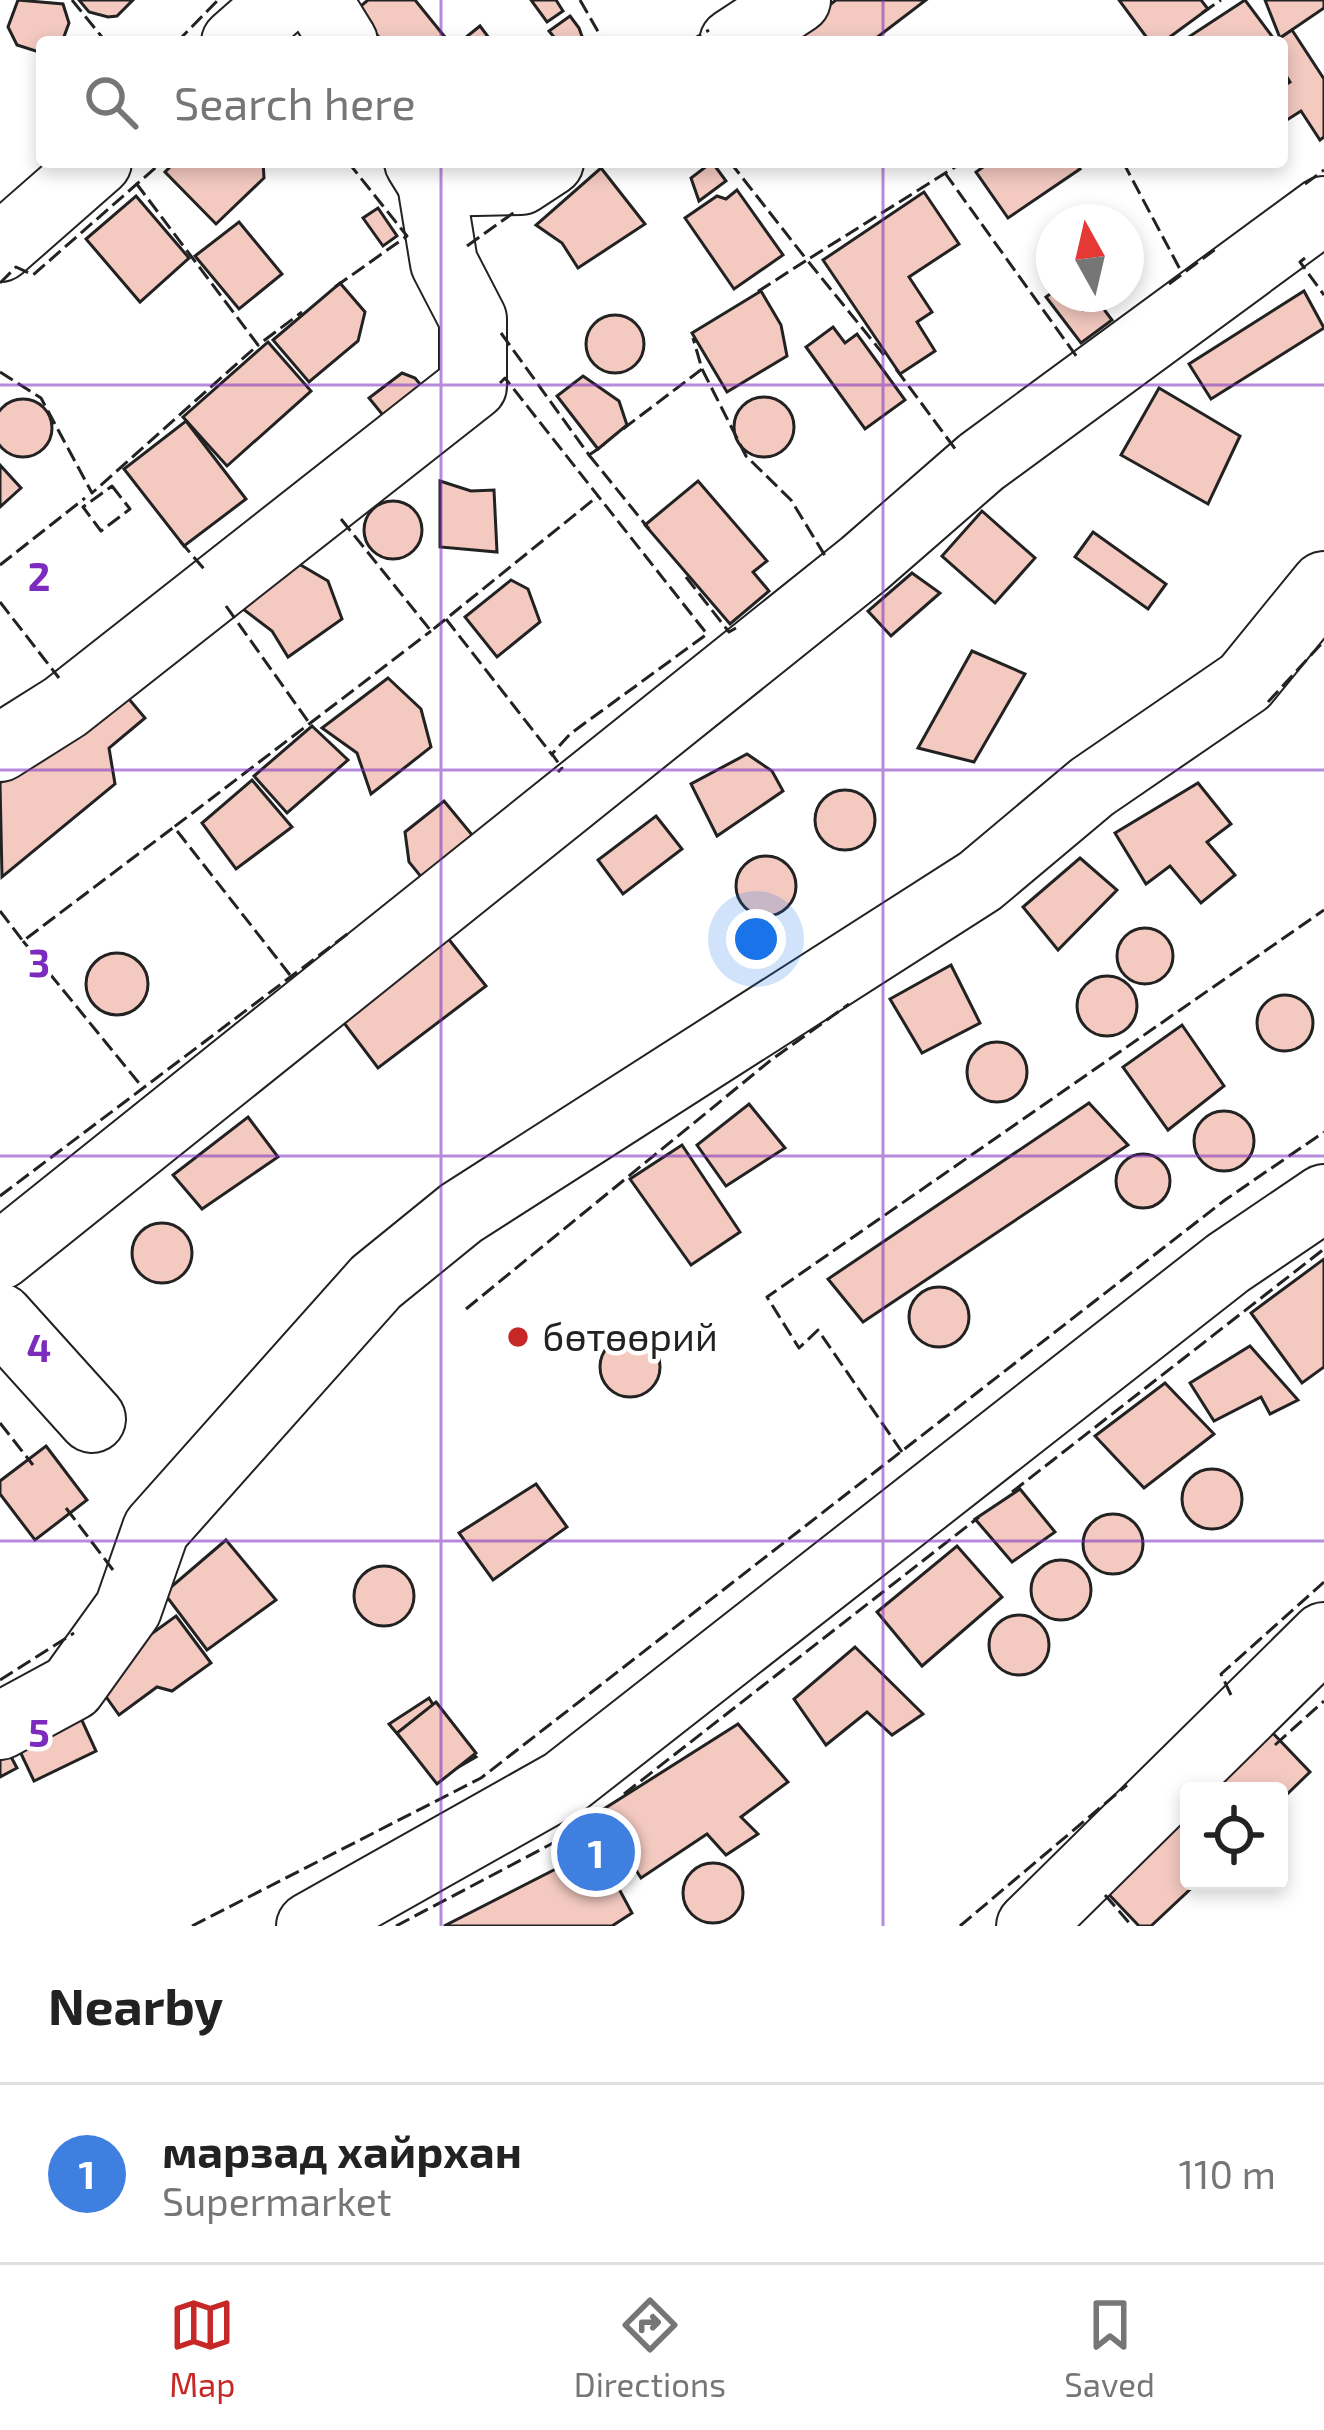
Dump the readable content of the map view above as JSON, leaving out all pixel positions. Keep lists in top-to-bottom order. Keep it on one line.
{"places":["бөтөөрий"],"north":"top","page":{"search":"Search here","pins":"1","heading":"Nearby","list":[{"mark":"1","name":"марзад хайрхан","note":"Supermarket","value":"110 m"}],"nav":["Map","Directions","Saved"]},"grid":{"rows":["2","3","4","5"]}}
